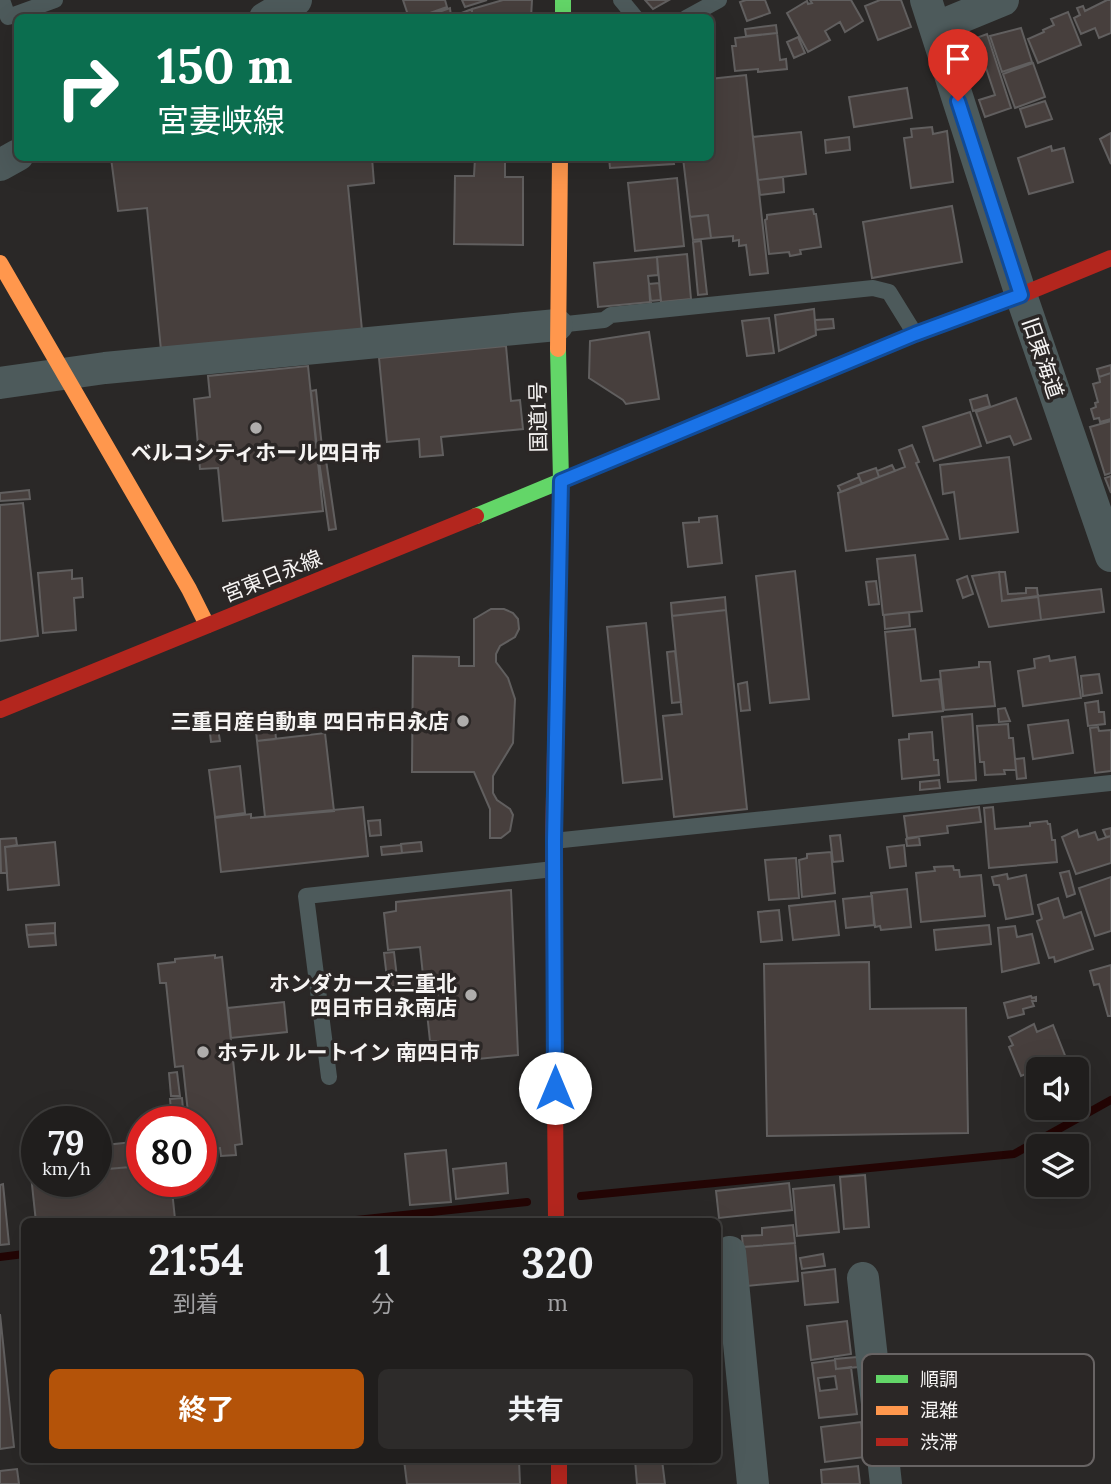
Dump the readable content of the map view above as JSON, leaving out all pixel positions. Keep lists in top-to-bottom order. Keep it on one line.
{"streets":{"main road":["国道1号","宮東日永線"],"street":["旧東海道"]},"crossings":[["旧東海道","宮東日永線"],["国道1号","宮東日永線"]],"places":["ベルコシティホール四日市","三重日産自動車 四日市日永店","ホンダカーズ三重北 四日市日永南店","ホテル ルートイン 南四日市"],"legend":["順調","混雑","渋滞"],"page":{"turn":["150 m","宮妻峡線"],"speed":"79 km/h","limit":"80","eta":["21:54","到着","1","分","320","m"],"buttons":["終了","共有"]}}
